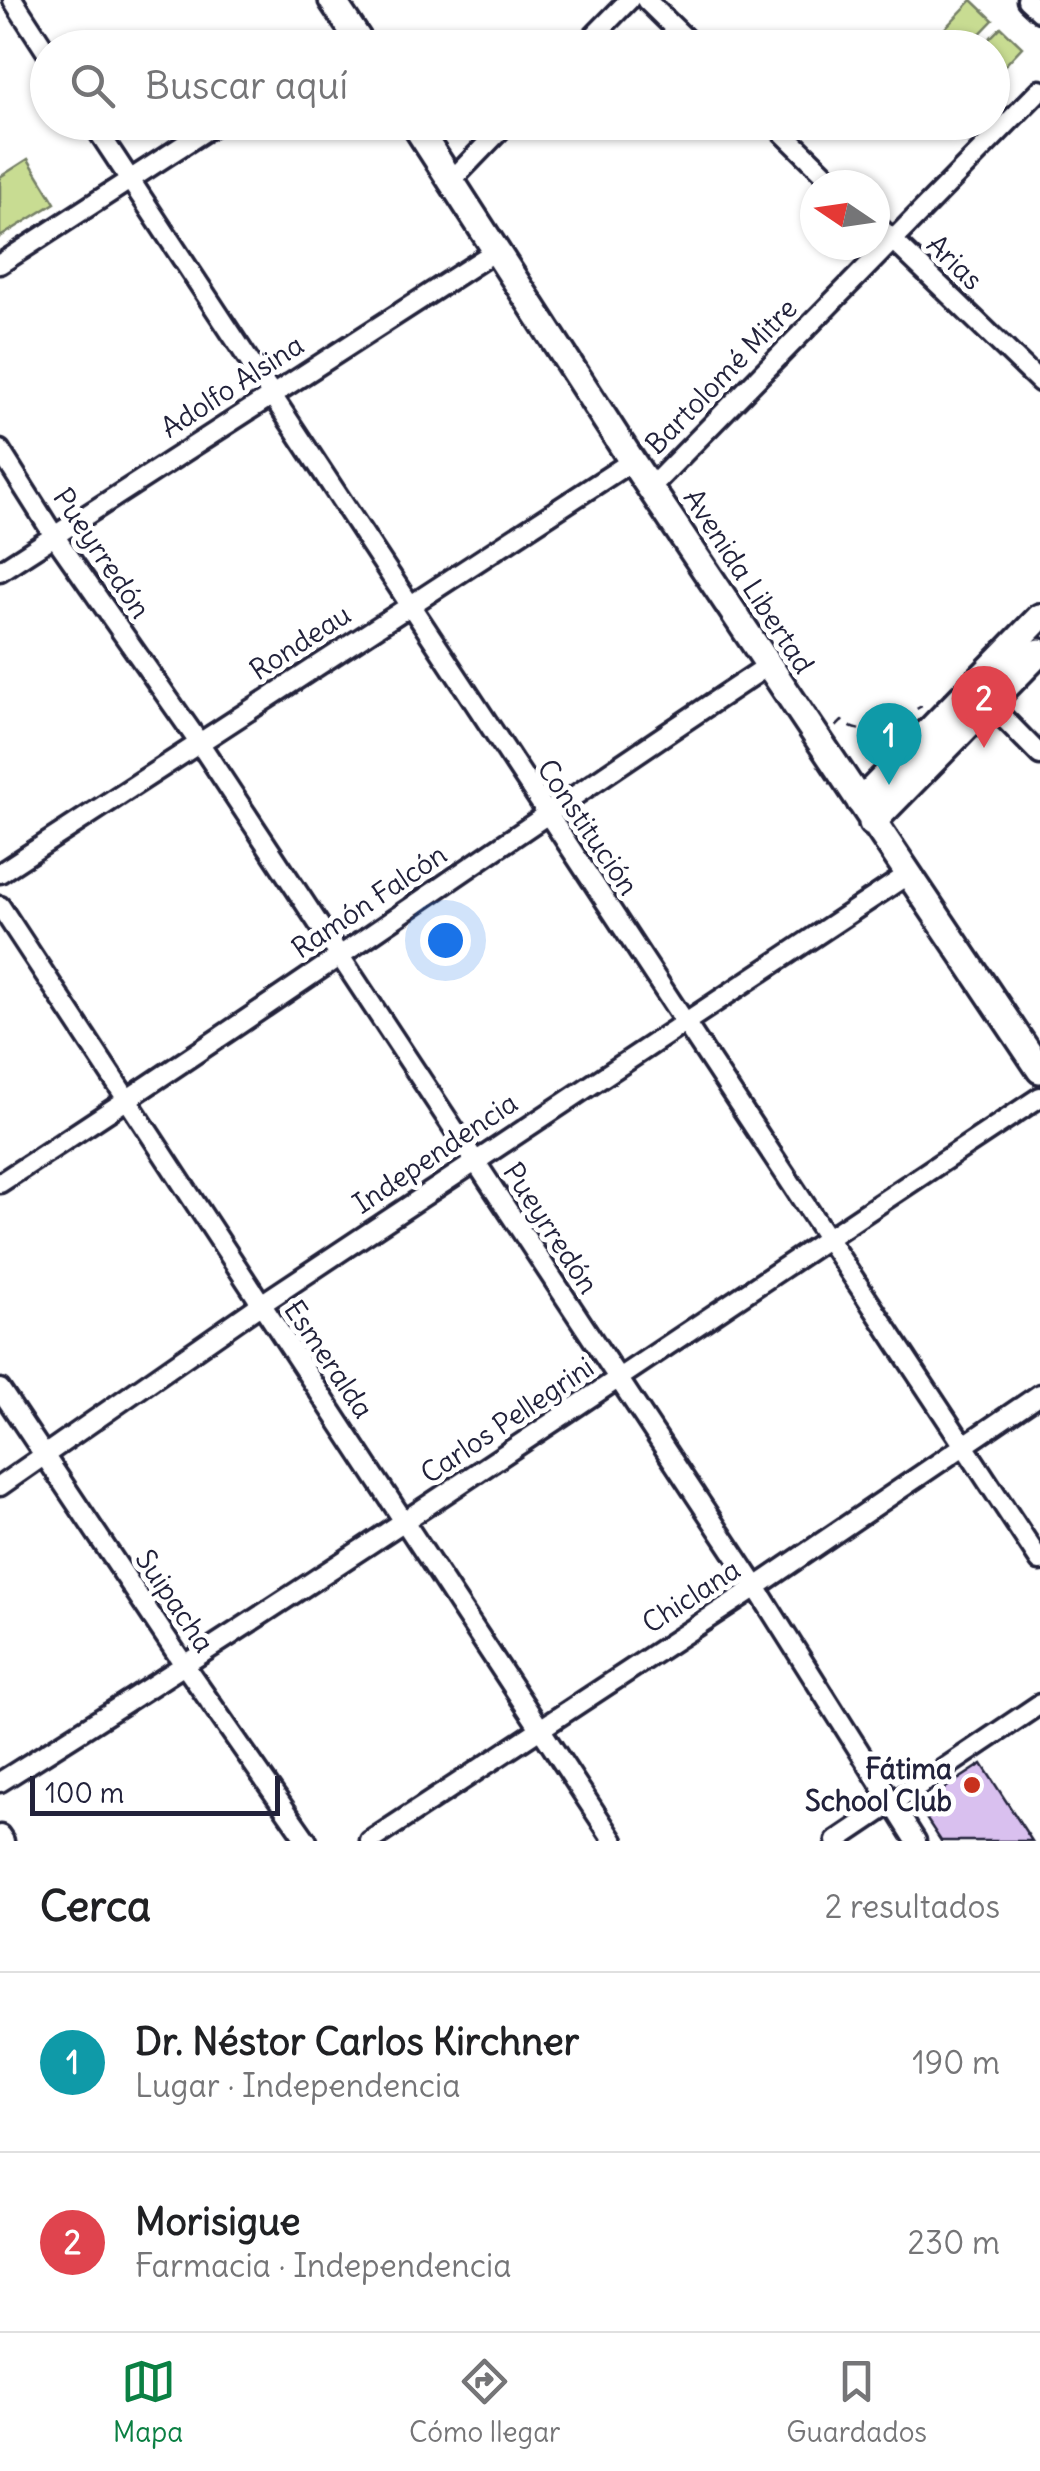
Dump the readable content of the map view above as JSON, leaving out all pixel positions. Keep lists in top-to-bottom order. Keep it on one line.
{"streets":{"main road":["Avenida Libertad"],"street":["Arias","Bartolomé Mitre","Adolfo Alsina","Pueyrredón","Rondeau","Constitución","Ramón Falcón","Independencia","Esmeralda","Carlos Pellegrini","Chiclana","Suipacha"]},"crossings":[["Arias","Bartolomé Mitre"],["Bartolomé Mitre","Avenida Libertad"],["Adolfo Alsina","Pueyrredón"],["Adolfo Alsina","Avenida Libertad"],["Adolfo Alsina","Constitución"],["Pueyrredón","Rondeau"],["Pueyrredón","Ramón Falcón"],["Pueyrredón","Independencia"],["Pueyrredón","Carlos Pellegrini"],["Pueyrredón","Chiclana"],["Avenida Libertad","Rondeau"],["Avenida Libertad","Ramón Falcón"],["Avenida Libertad","Independencia"],["Rondeau","Constitución"],["Constitución","Ramón Falcón"],["Constitución","Independencia"],["Constitución","Carlos Pellegrini"],["Constitución","Chiclana"],["Ramón Falcón","Esmeralda"],["Independencia","Esmeralda"],["Independencia","Suipacha"],["Esmeralda","Carlos Pellegrini"],["Esmeralda","Chiclana"],["Carlos Pellegrini","Suipacha"]],"places":["Fátima School Club"],"scale_bar":"100 m","north":"left","page":{"search":"Buscar aquí","pins":["2","1"],"scale":"100 m","heading":["Cerca","2 resultados"],"list":[{"mark":"1","name":"Dr. Néstor Carlos Kirchner","note":"Lugar · Independencia","value":"190 m"},{"mark":"2","name":"Morisigue","note":"Farmacia · Independencia","value":"230 m"}],"nav":["Mapa","Cómo llegar","Guardados"]}}
